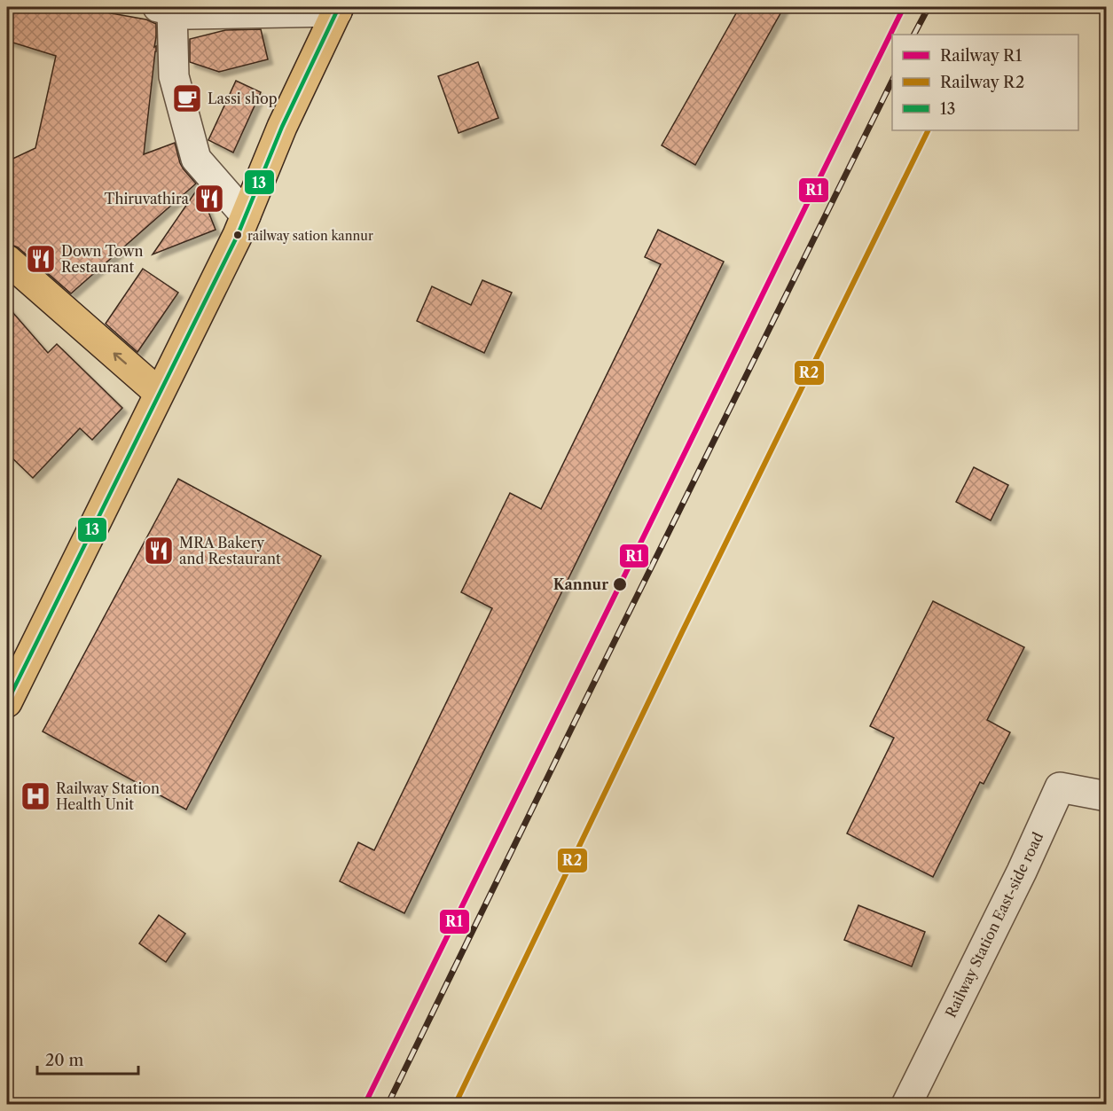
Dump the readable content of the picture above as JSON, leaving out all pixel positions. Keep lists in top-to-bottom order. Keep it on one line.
{"streets":{"street":["Railway Station East-side road"]},"places":{"cafe":["Lassi shop"],"restaurant":["Thiruvathira","Down Town Restaurant","MRA Bakery and Restaurant"],"other":["railway sation kannur","Kannur"],"hospital":["Railway Station Health Unit"]},"lines":["rail line R1","transit line 13","rail line R2"],"legend":["Railway R1","Railway R2","13"],"scale_bar":"20 m"}
